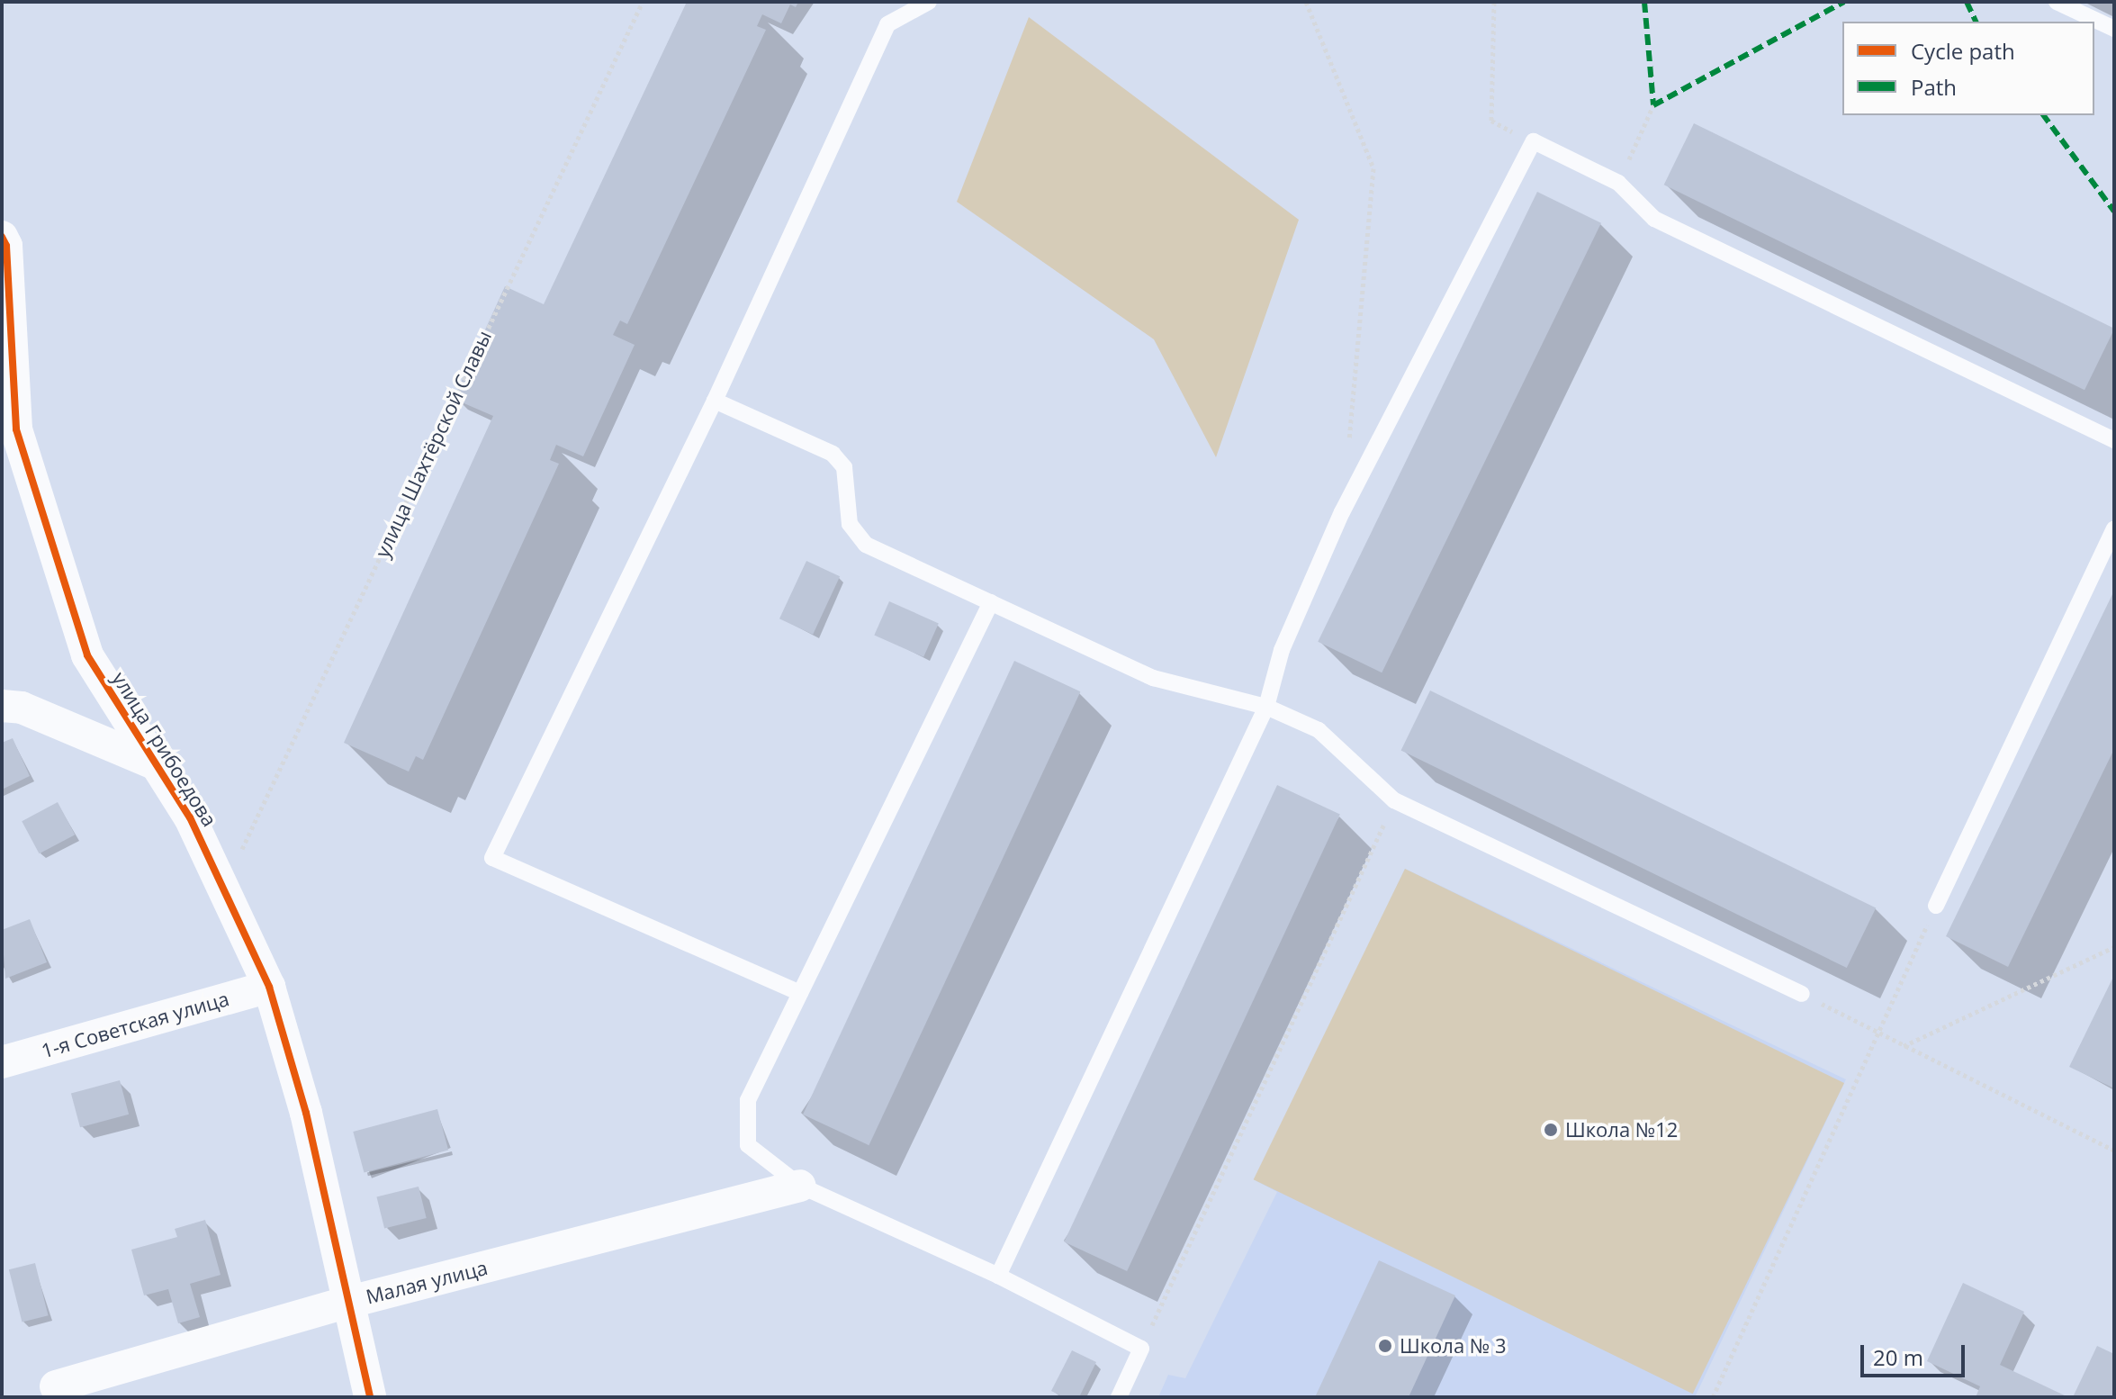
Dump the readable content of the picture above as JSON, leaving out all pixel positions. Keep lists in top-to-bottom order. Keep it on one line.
{"streets":{"street":["улица Грибоедова","1-я Советская улица","Малая улица"],"path":["улица Шахтёрской Славы"]},"crossings":[["улица Шахтёрской Славы","улица Грибоедова"],["улица Грибоедова","1-я Советская улица"],["улица Грибоедова","Малая улица"]],"places":["Школа №12","Школа № 3"],"legend":["Cycle path","Path"],"scale_bar":"20 m"}
